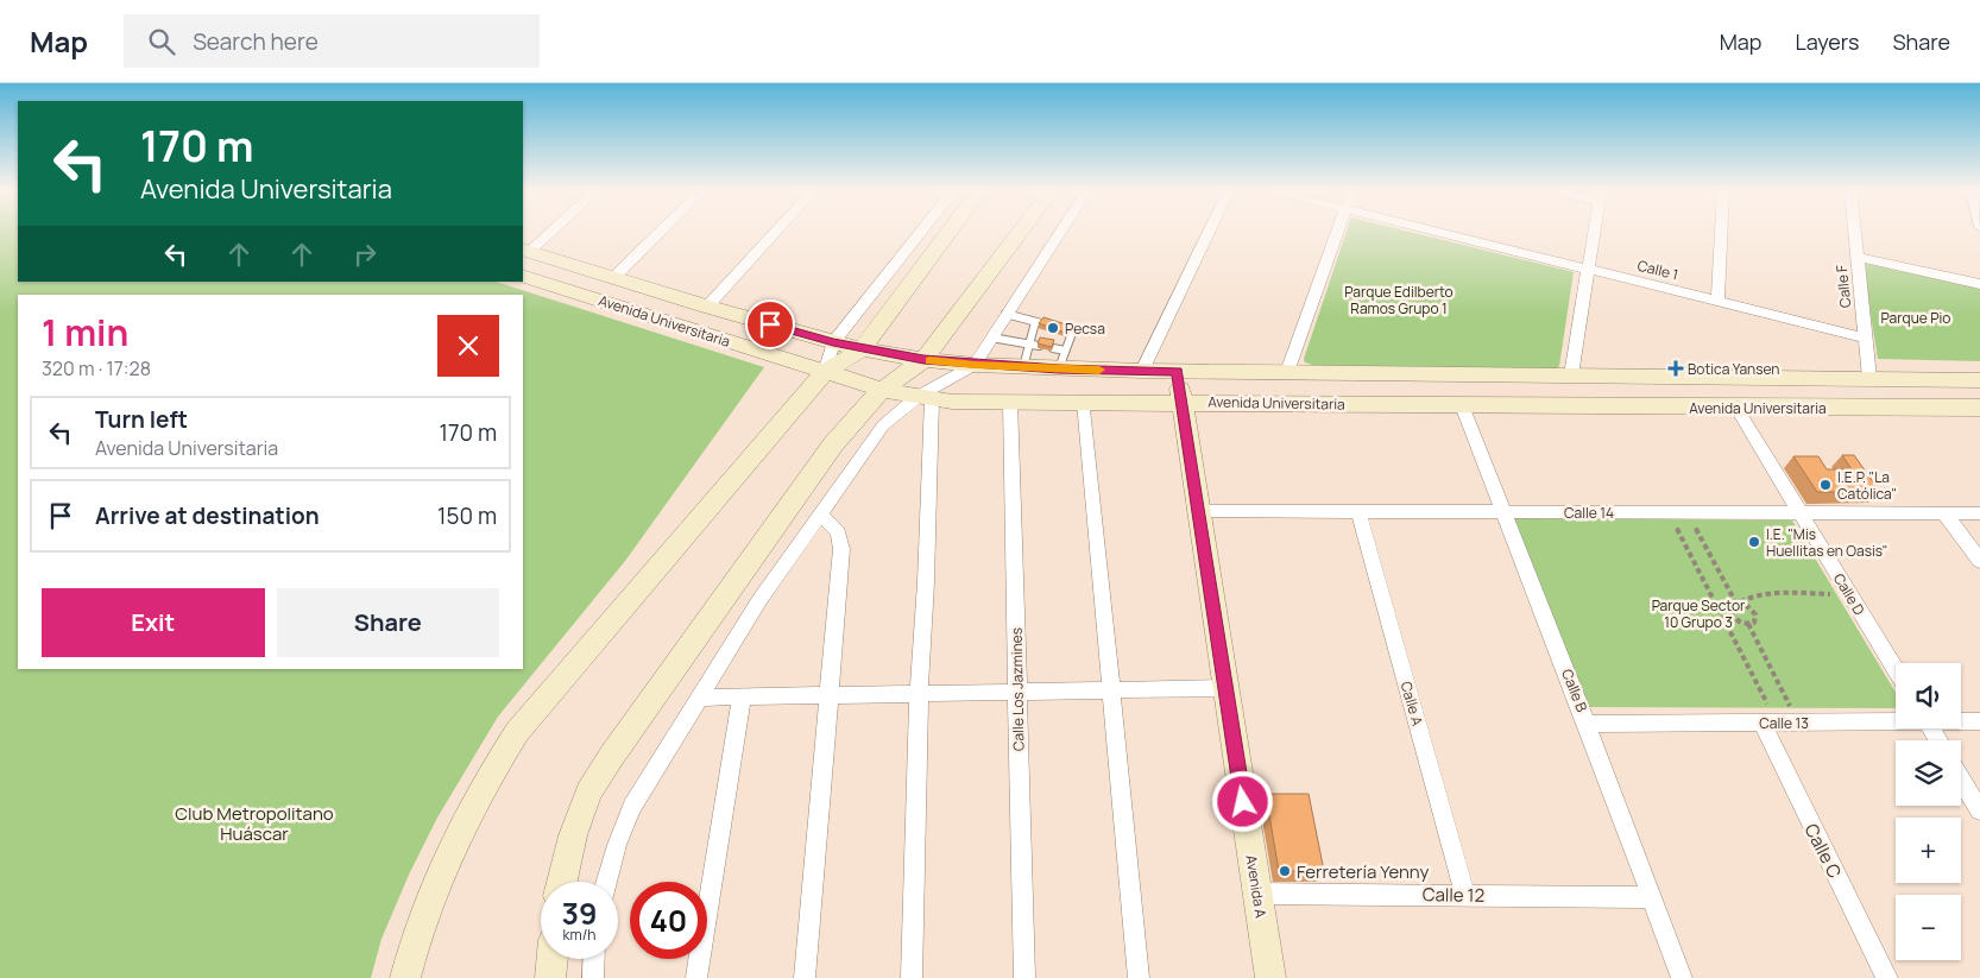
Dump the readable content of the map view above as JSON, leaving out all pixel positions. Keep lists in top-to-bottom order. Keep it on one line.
{"streets":{"street":["Calle 1","Calle F","Avenida Universitaria","Calle 14","Calle D","Calle Los Jazmines","Calle B","Calle A","Calle 13","Calle C","Avenida A","Calle 12"]},"crossings":[["Calle 1","Calle F"],["Calle F","Avenida Universitaria"],["Avenida Universitaria","Calle D"],["Avenida Universitaria","Calle Los Jazmines"],["Avenida Universitaria","Calle B"],["Avenida Universitaria","Avenida A"],["Calle 14","Calle D"],["Calle 14","Calle B"],["Calle 14","Calle A"],["Calle 14","Avenida A"],["Calle B","Calle 13"],["Calle B","Calle 12"],["Calle A","Calle 12"],["Calle 13","Calle C"],["Avenida A","Calle 12"]],"parks":["Parque Edilberto Ramos Grupo 1","Parque Pio","Parque Sector 10 Grupo 3","Club Metropolitano Huáscar"],"places":{"other":["Pecsa","I.E.P. \"La Católica\"","I.E. \"Mis Huellitas en Oasis\"","Ferretería Yenny"],"health":["Botica Yansen"]},"page":{"header":"Map","search":"Search here","nav":["Map","Layers","Share"],"turn":["170 m","Avenida Universitaria"],"heading":["1 min","320 m · 17:28"],"list":[{"name":"Turn left","note":"Avenida Universitaria","value":"170 m"},{"name":"Arrive at destination","value":"150 m"}],"buttons":["Exit","Share"],"map_buttons":["+","−"],"speed":"39 km/h","limit":"40"}}
